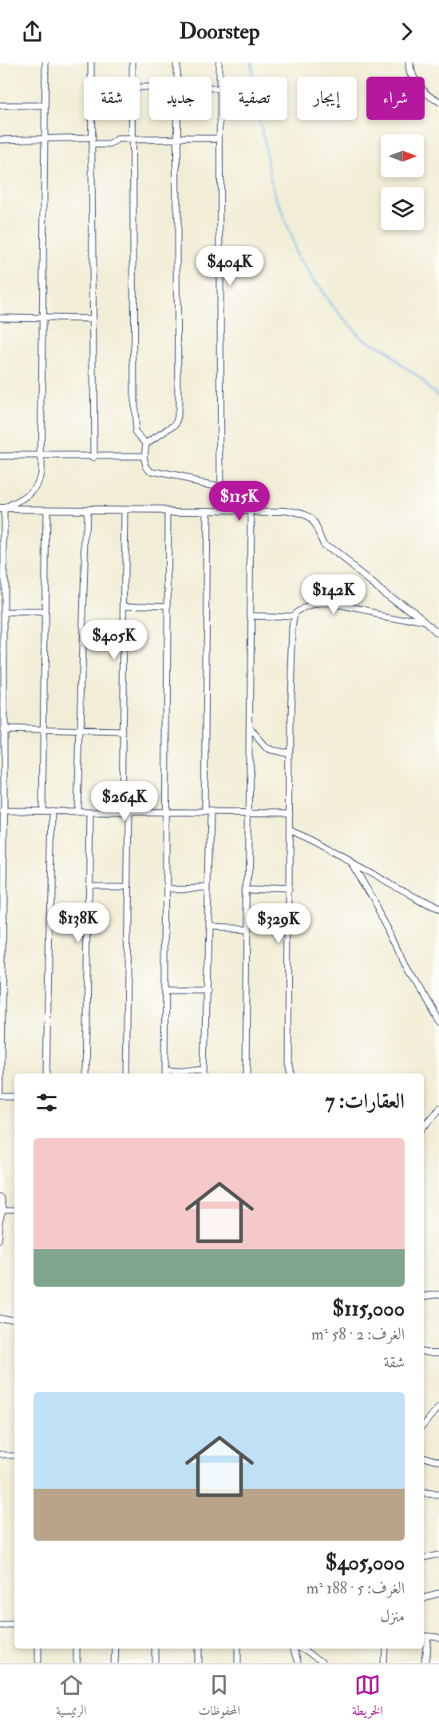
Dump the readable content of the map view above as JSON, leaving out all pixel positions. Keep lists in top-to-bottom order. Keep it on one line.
{"north":"right","page":{"header":"Doorstep","chip":["شراء","إيجار","تصفية","جديد","شقة"],"price":["$404K","$115K","$142K","$405K","$264K","$138K","$329K"],"heading":"العقارات: 7","list":[{"name":"$115,000","note":"الغرف: 2 · 58 m² · شقة"},{"name":"$405,000","note":"الغرف: 5 · 188 m² · منزل"}],"tabs":["الخريطة","المحفوظات","الرئيسية"]}}
